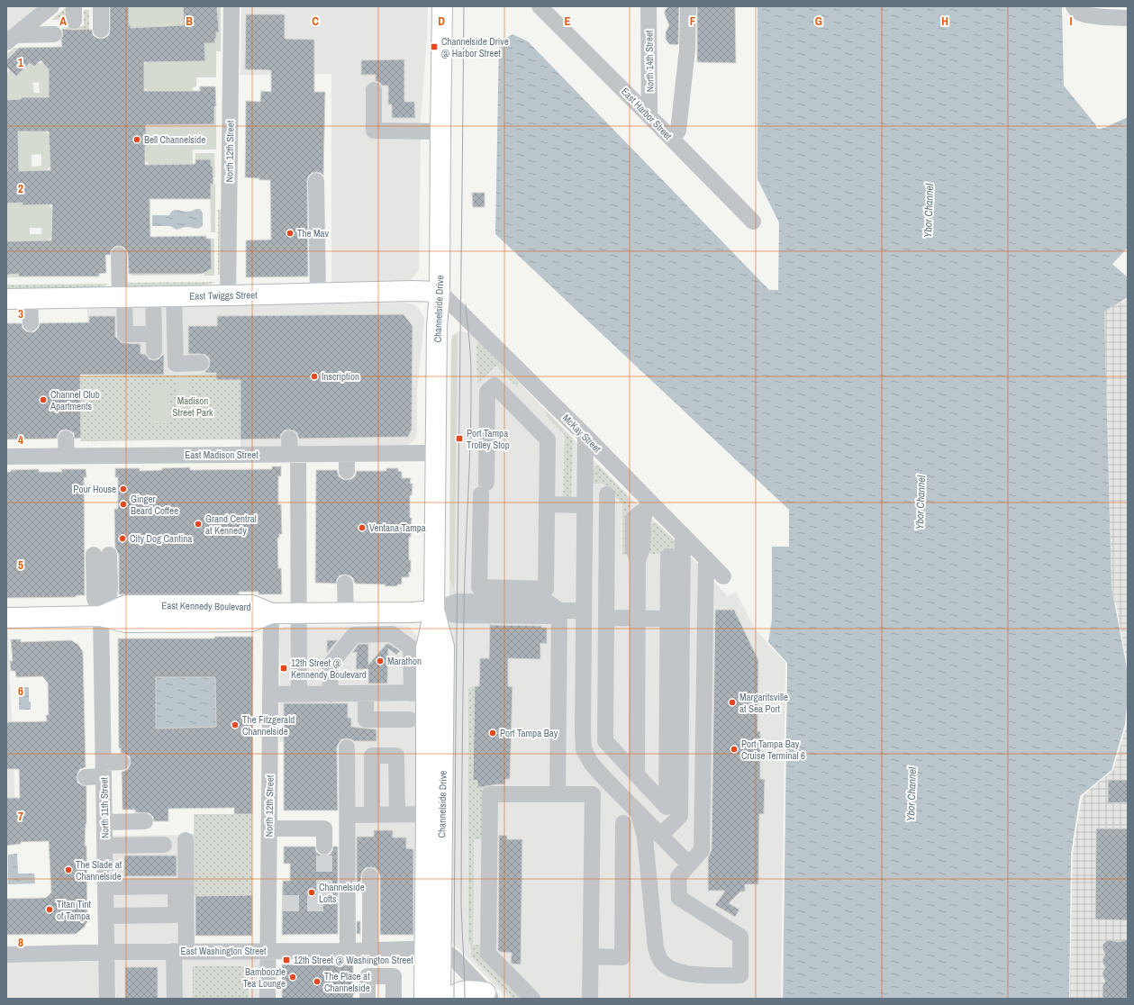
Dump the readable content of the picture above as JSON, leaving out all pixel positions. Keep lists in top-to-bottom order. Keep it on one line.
{"streets":{"main road":["East Twiggs Street","Channelside Drive","East Kennedy Boulevard"],"street":["North 14th Street","East Harbor Street","North 12th Street","McKay Street","East Madison Street","North 11th Street","East Washington Street"]},"crossings":[["North 14th Street","East Harbor Street"],["North 12th Street","East Twiggs Street"],["North 12th Street","East Kennedy Boulevard"],["North 12th Street","East Washington Street"],["East Twiggs Street","Channelside Drive"],["East Twiggs Street","McKay Street"],["Channelside Drive","McKay Street"],["Channelside Drive","East Madison Street"],["Channelside Drive","East Washington Street"],["East Kennedy Boulevard","North 11th Street"],["North 11th Street","East Washington Street"]],"water":["Ybor Channel"],"parks":["Madison Street Park"],"places":{"transit":["Channelside Drive @ Harbor Street","Port Tampa Trolley Stop","12th Street @ Kennendy Boulevard","12th Street @ Washington Street"],"other":["Bell Channelside","The Mav","Inscription","Channel Club Apartments","Pour House","Ginger Beard Coffee","Grand Central at Kennedy","Ventana Tampa","City Dog Cantina","Marathon","Margaritsville at Sea Port","The Fitzgerald Channelside","Port Tampa Bay","Port Tampa Bay Cruise Terminal 6","The Slade at Channelside","Channelside Lofts","Titan Tint of Tampa","Bamboozle Tea Lounge","The Place at Channelside"]},"grid":{"columns":["A","B","C","D","E","F","G","H","I"],"rows":["1","2","3","4","5","6","7","8"]}}
